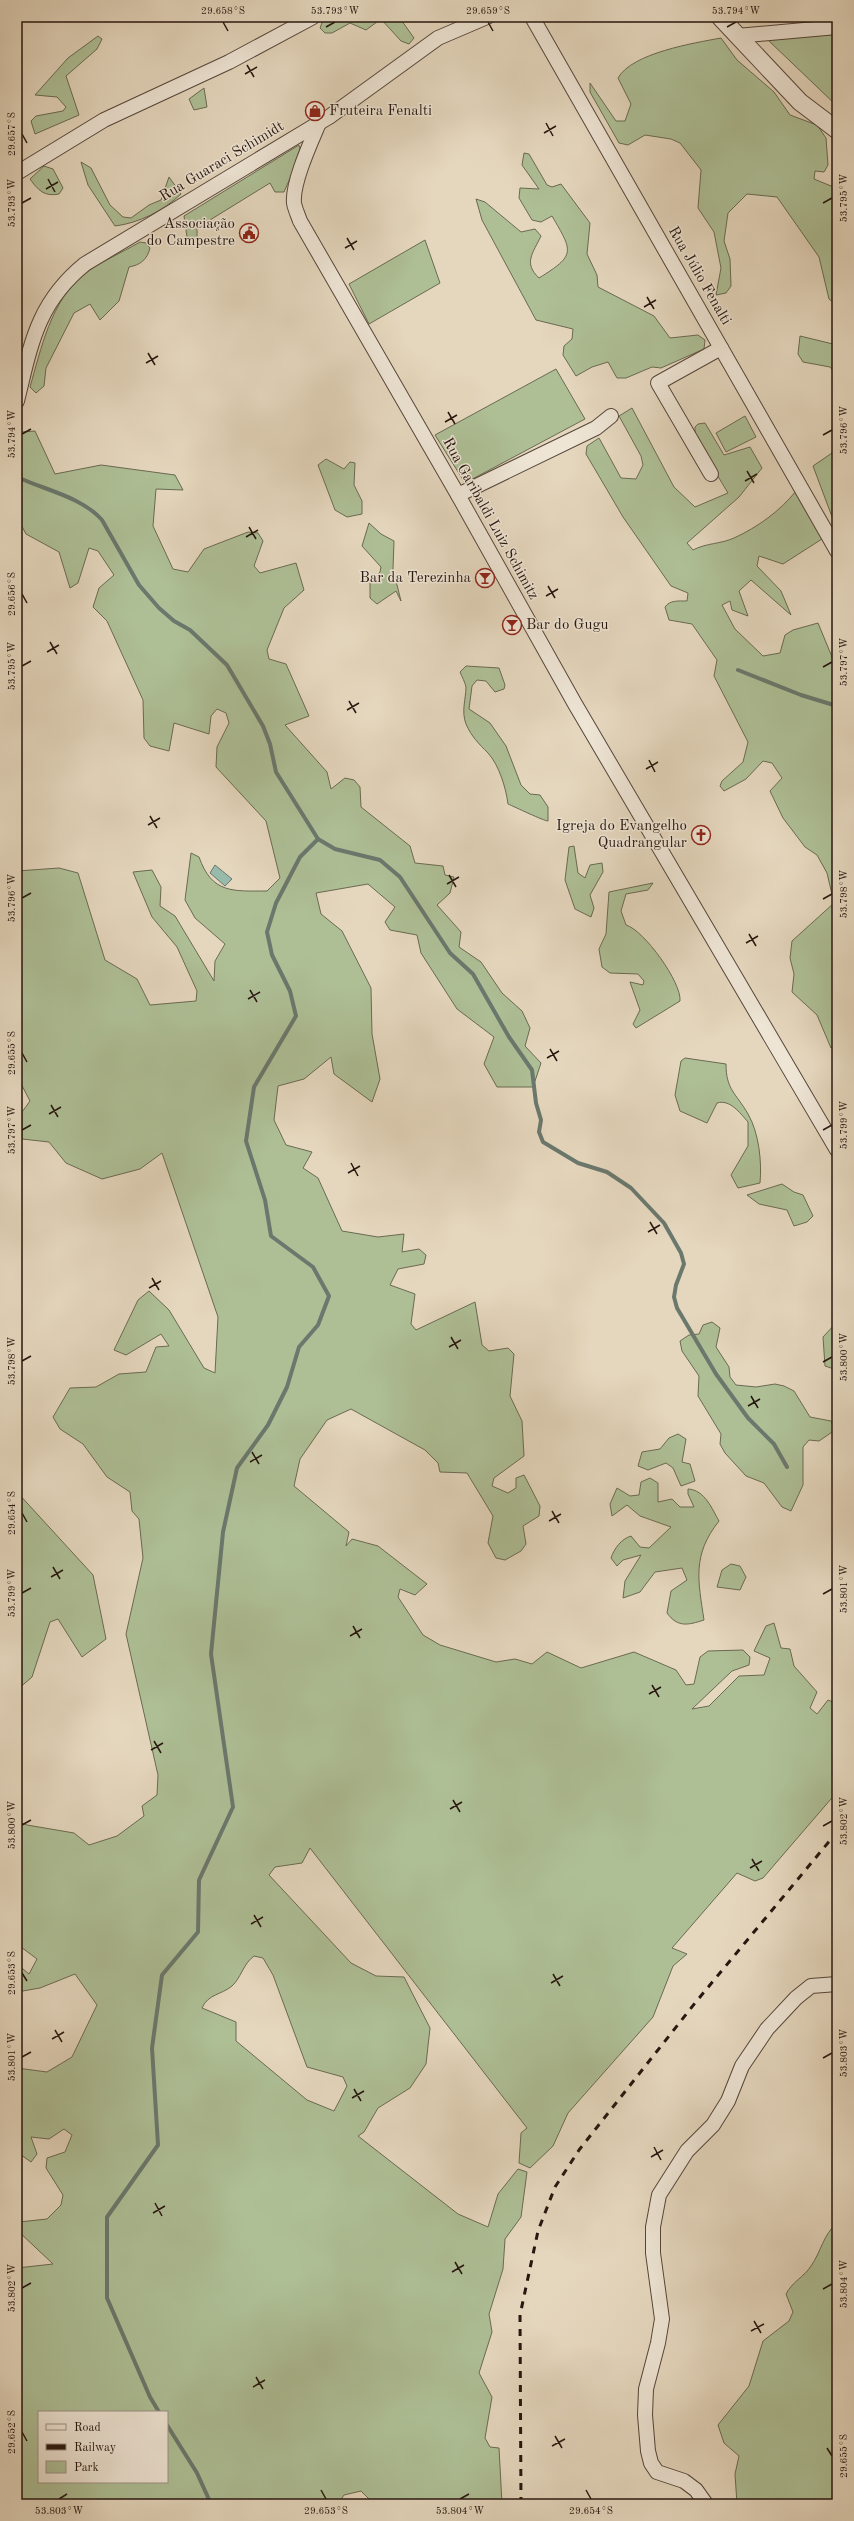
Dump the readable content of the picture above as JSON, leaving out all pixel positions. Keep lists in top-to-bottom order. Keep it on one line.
{"streets":{"street":["Rua Guaraci Schimidt","Rua Júlio Fenalti","Rua Garibaldi Luiz Schimitz"]},"crossings":[["Rua Guaraci Schimidt","Rua Garibaldi Luiz Schimitz"]],"places":{"shop":["Fruteira Fenalti"],"public building":["Associação do Campestre"],"bar":["Bar da Terezinha","Bar do Gugu"],"church":["Igreja do Evangelho Quadrangular"]},"legend":["Road","Railway","Park"],"coordinates":["29.658°S","53.793°W","29.659°S","53.794°W","29.657°S","53.795°W","53.796°W","29.656°S","53.797°W","53.798°W","29.655°S","53.799°W","53.800°W","29.654°S","53.801°W","53.802°W","29.653°S","53.803°W","53.804°W","29.652°S"]}
